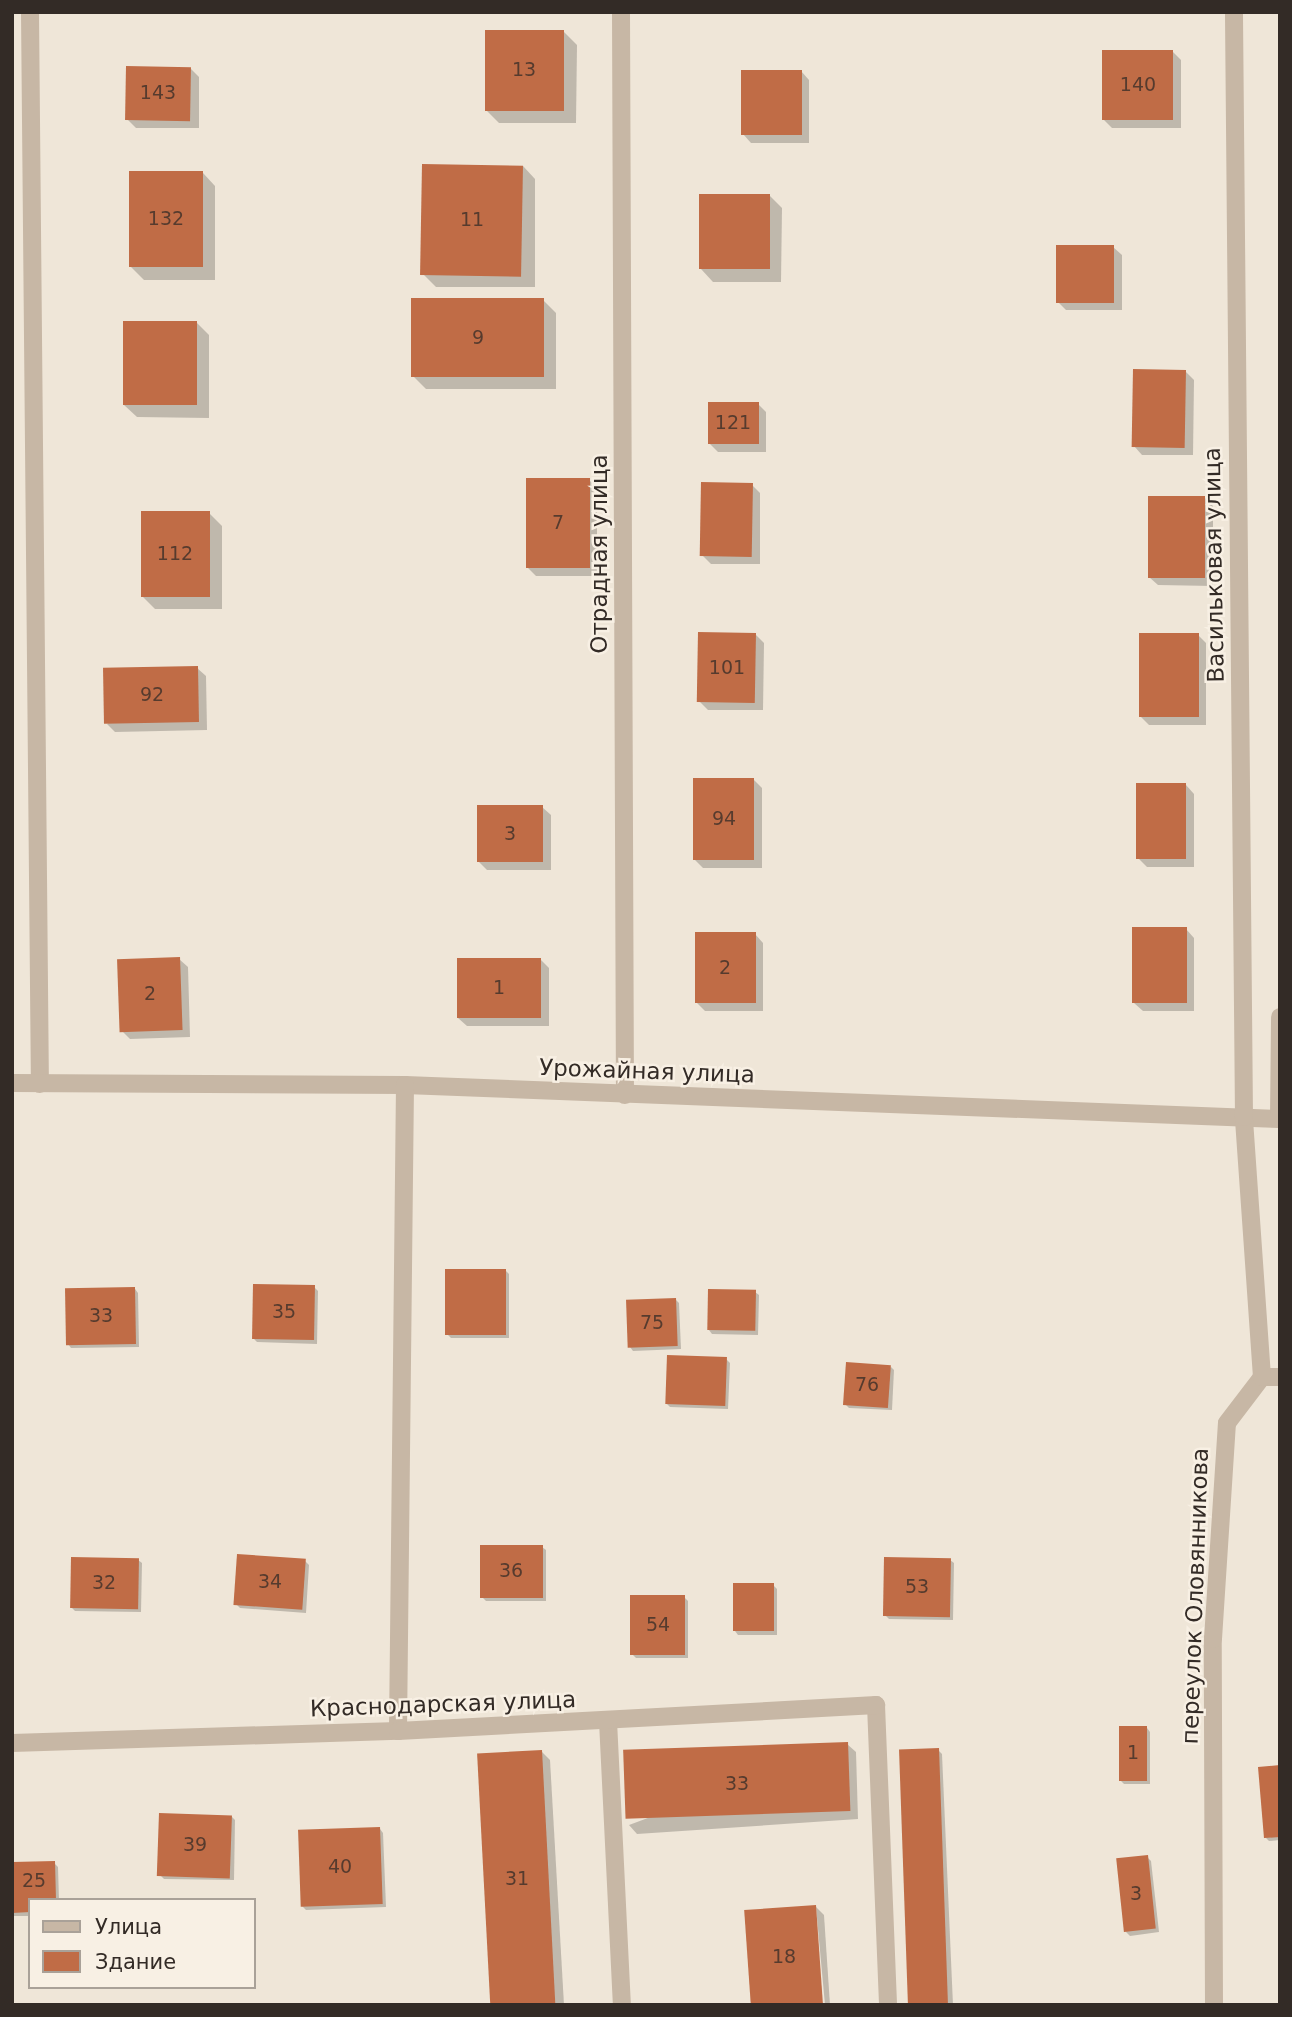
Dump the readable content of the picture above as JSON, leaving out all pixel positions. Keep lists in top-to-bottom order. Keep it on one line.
{"streets":{"street":["Отрадная улица","Васильковая улица","Урожайная улица","переулок Оловянникова","Краснодарская улица"]},"crossings":[["Отрадная улица","Урожайная улица"],["Васильковая улица","Урожайная улица"],["Васильковая улица","переулок Оловянникова"],["Урожайная улица","переулок Оловянникова"]],"house_numbers":["13","140","143","132","11","9","121","7","112","101","92","94","3","2","1","2","35","33","75","76","36","34","32","53","54","1","33","39","40","31","25","3","18"],"legend":["Улица","Здание"]}
